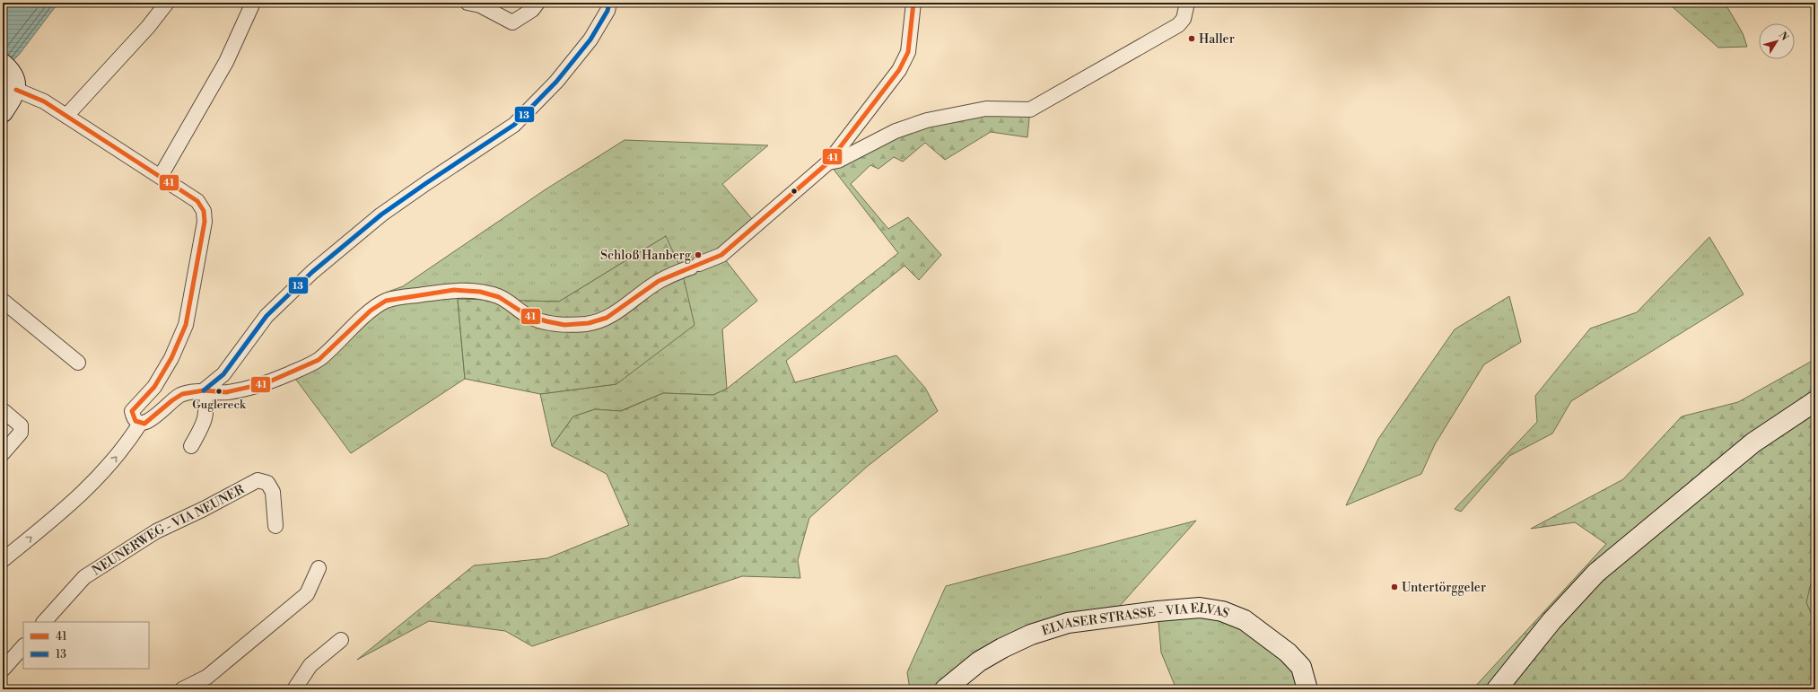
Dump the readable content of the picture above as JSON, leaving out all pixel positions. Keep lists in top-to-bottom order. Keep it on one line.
{"streets":{"street":["NEUNERWEG - VIA NEUNER","ELVASER STRASSE - VIA ELVAS"]},"places":["Haller","Schloß Hanberg","Guglereck","Untertörggeler"],"lines":["transit line 41","transit line 13"],"legend":["41","13"],"north":"top right"}
